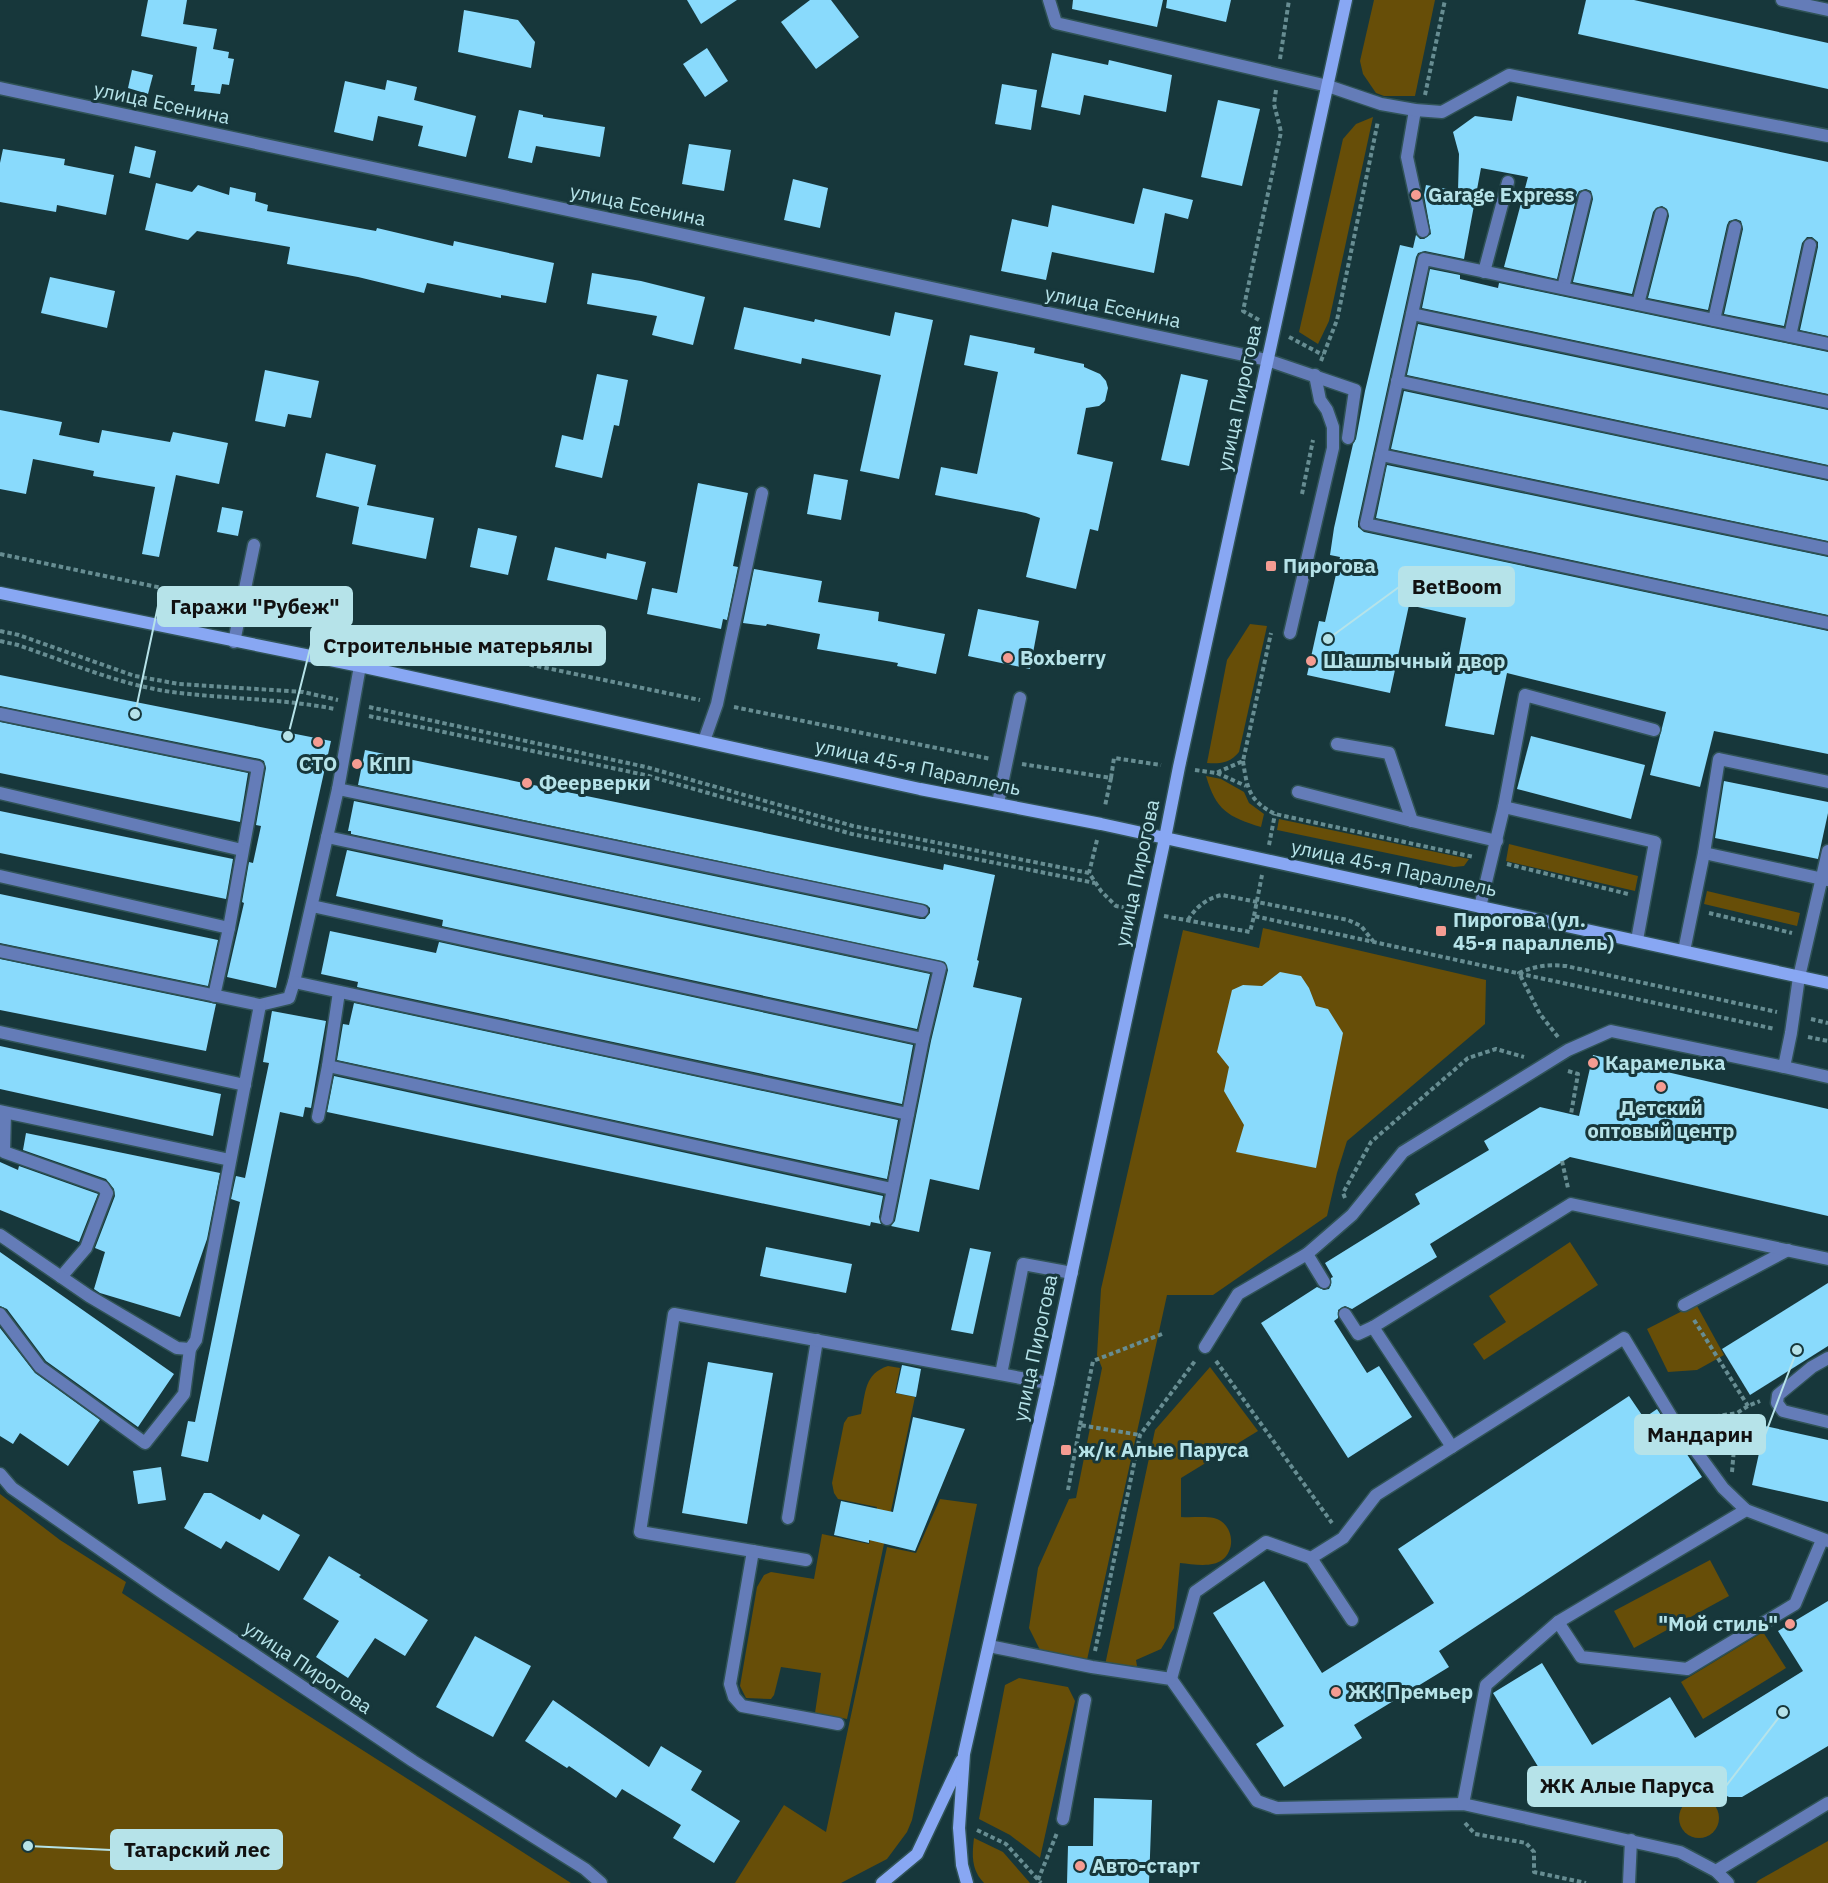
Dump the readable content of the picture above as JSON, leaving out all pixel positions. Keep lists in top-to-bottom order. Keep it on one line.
{"streets":{"main road":["улица Пирогова","улица 45-я Параллель"],"street":["улица Есенина"]},"crossings":[["улица Есенина","улица Пирогова"],["улица Пирогова","улица 45-я Параллель"]],"places":{"other":["Garage Express","BetBoom","Boxberry","Шашлычный двор","Гаражи \"Рубеж\"","Строительные матерьялы","СТО","КПП","Феерверки","Карамелька","Детский оптовый центр","Мандарин","\"Мой стиль\"","ЖК Премьер","ЖК Алые Паруса","Татарский лес","Авто-старт"],"transit":["Пирогова","Пирогова (ул. 45-я параллель)","ж/к Алые Паруса"]}}
